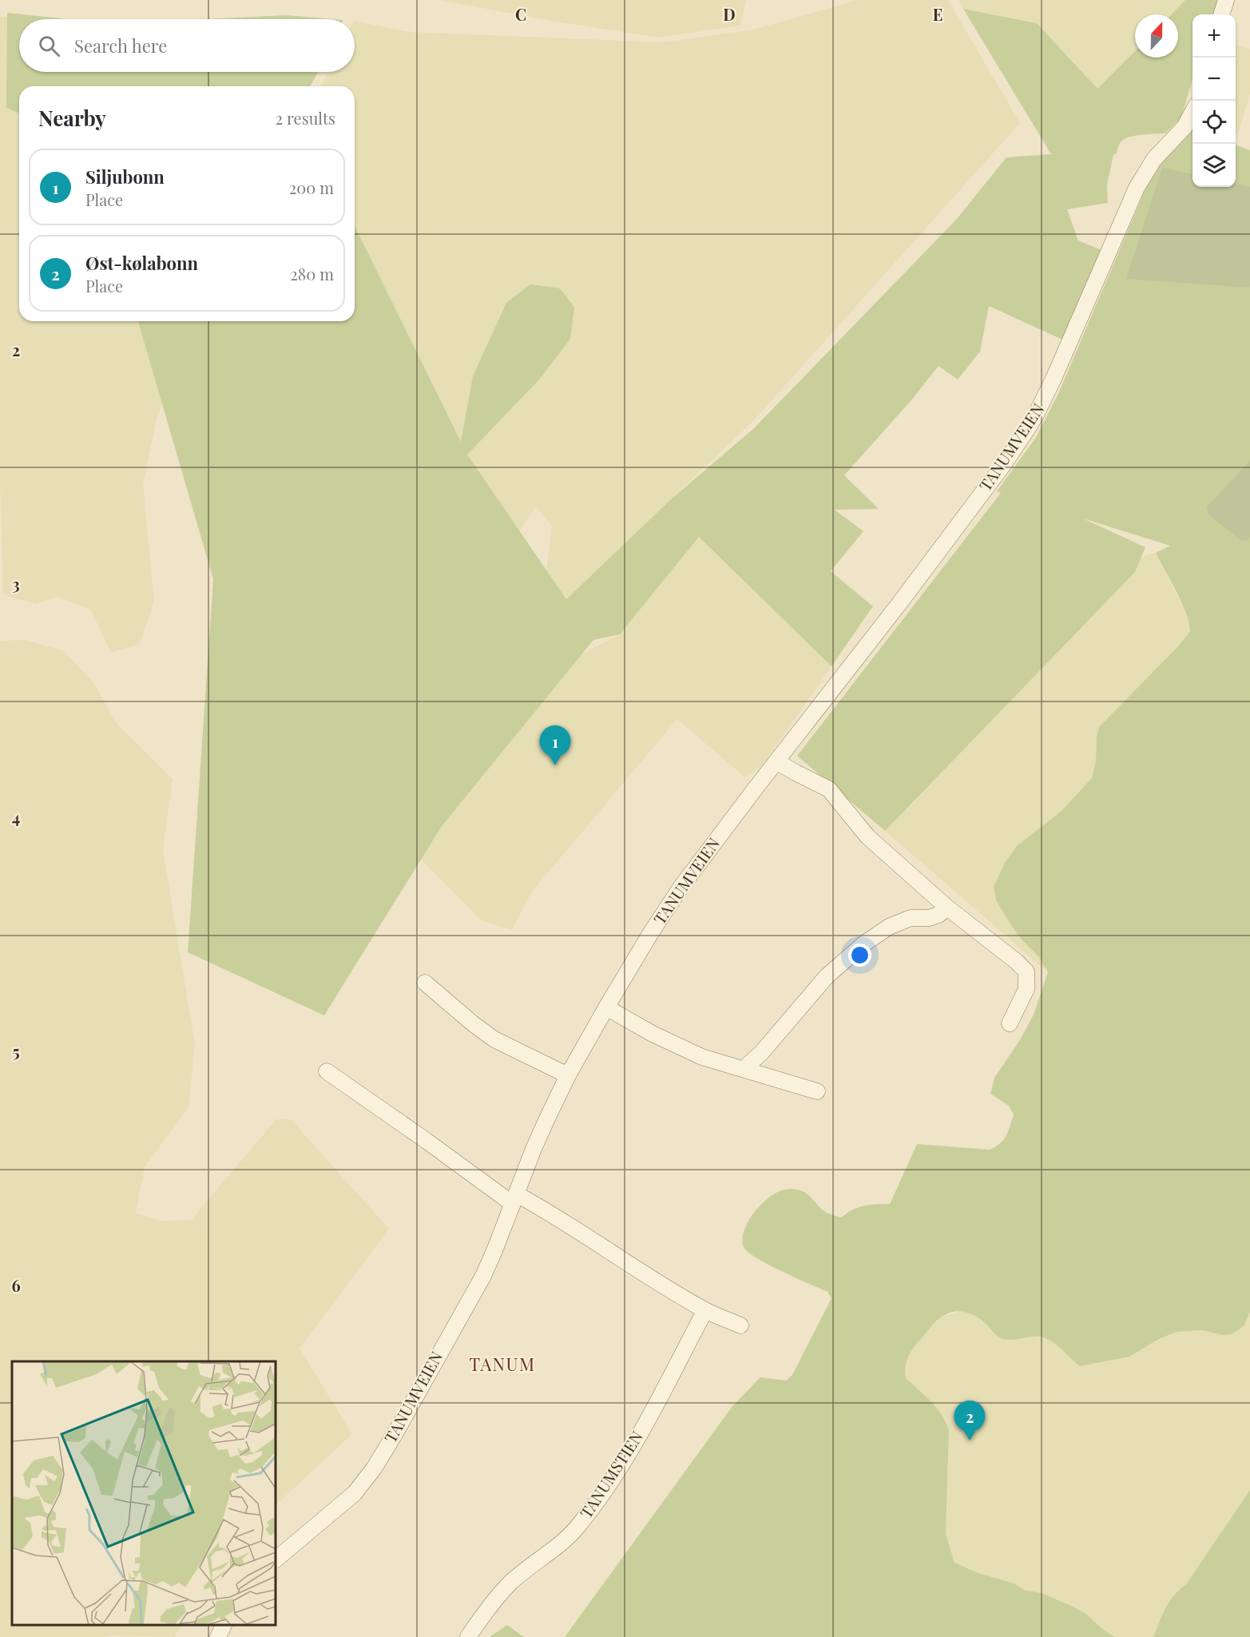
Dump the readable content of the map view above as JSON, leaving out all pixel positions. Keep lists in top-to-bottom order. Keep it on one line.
{"streets":{"street":["TANUMVEIEN","TANUMSTIEN"]},"districts":["TANUM"],"north":"top","page":{"map_buttons":["+","−"],"search":"Search here","heading":["Nearby","2 results"],"list":[{"mark":"1","name":"Siljubonn","note":"Place","value":"200 m"},{"mark":"2","name":"Øst-kølabonn","note":"Place","value":"280 m"}],"pins":["1","2"]},"grid":{"columns":["C","D","E"],"rows":["2","3","4","5","6"]}}
